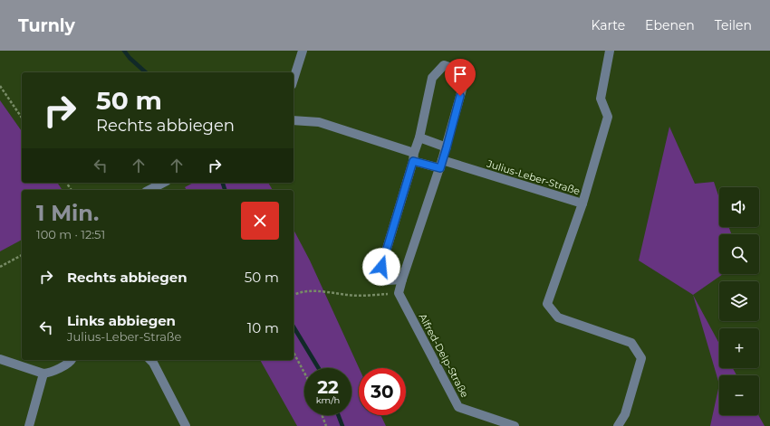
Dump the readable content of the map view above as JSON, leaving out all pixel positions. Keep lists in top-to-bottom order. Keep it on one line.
{"streets":{"street":["Julius-Leber-Straße","Alfred-Delp-Straße"]},"page":{"header":"Turnly","nav":["Karte","Ebenen","Teilen"],"turn":["50 m","Rechts abbiegen"],"map_buttons":["+","−"],"heading":["1 Min.","100 m · 12:51"],"list":[{"name":"Rechts abbiegen","value":"50 m"},{"name":"Links abbiegen","note":"Julius-Leber-Straße","value":"10 m"}],"speed":"22 km/h","limit":"30"}}
